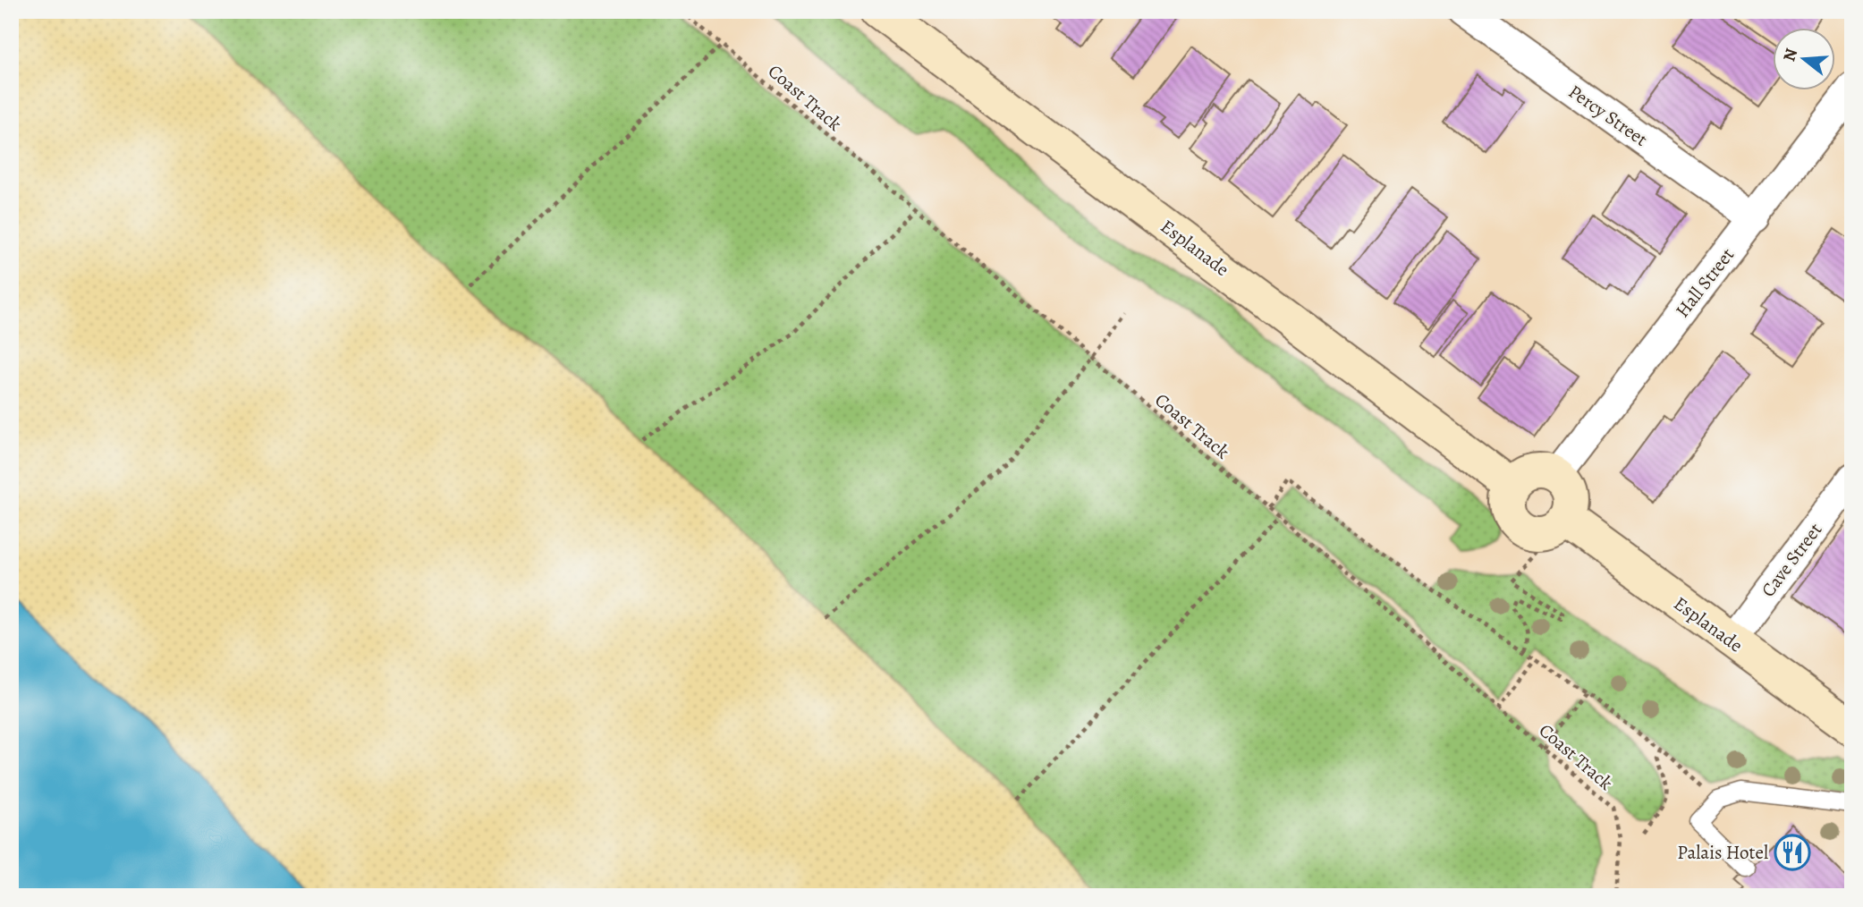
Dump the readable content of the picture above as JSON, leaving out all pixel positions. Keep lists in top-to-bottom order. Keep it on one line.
{"streets":{"street":["Percy Street","Esplanade","Hall Street","Cave Street"],"path":["Coast Track"]},"crossings":[["Percy Street","Hall Street"],["Esplanade","Hall Street"],["Esplanade","Cave Street"]],"places":{"restaurant":["Palais Hotel"]},"north":"left"}
